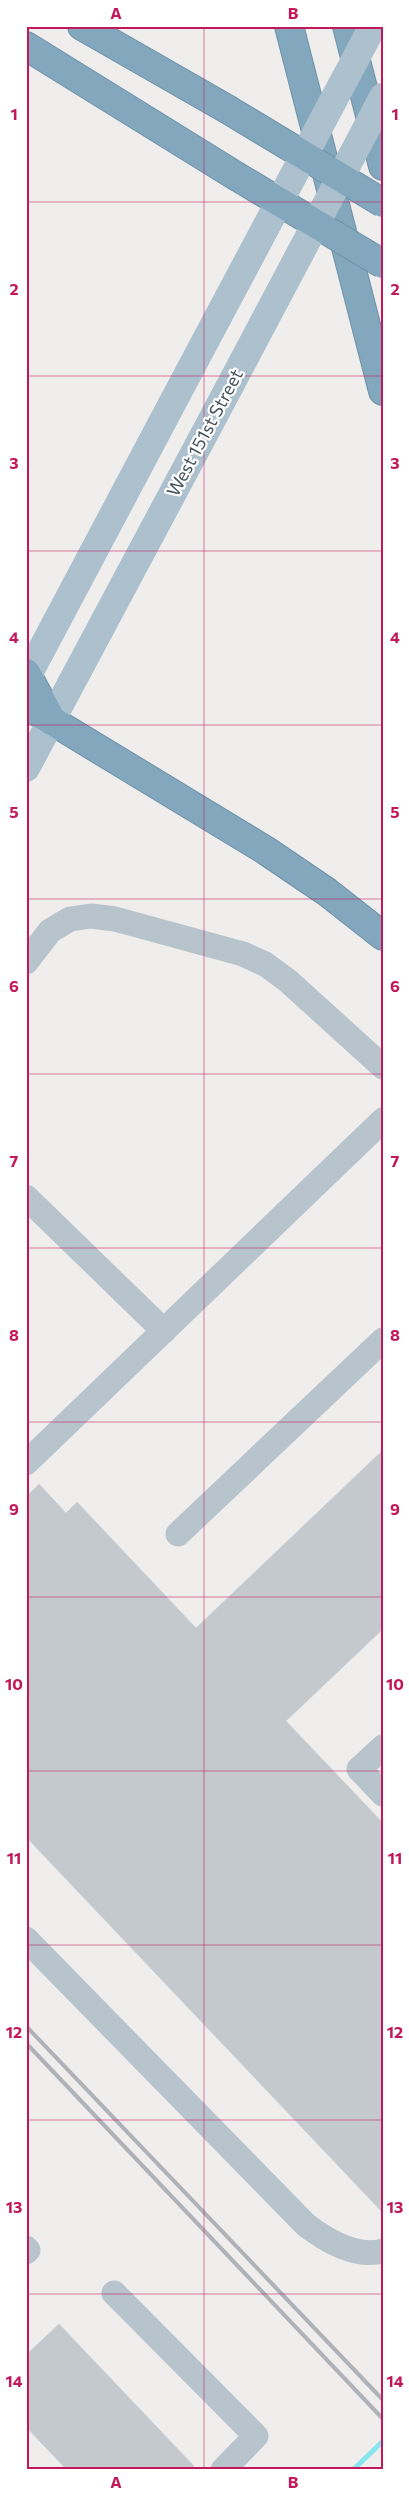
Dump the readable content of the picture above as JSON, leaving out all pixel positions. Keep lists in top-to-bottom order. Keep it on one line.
{"streets":{"main road":["West 151st Street"]},"grid":{"columns":["A","B"],"rows":["1","2","3","4","5","6","7","8","9","10","11","12","13","14"]}}
